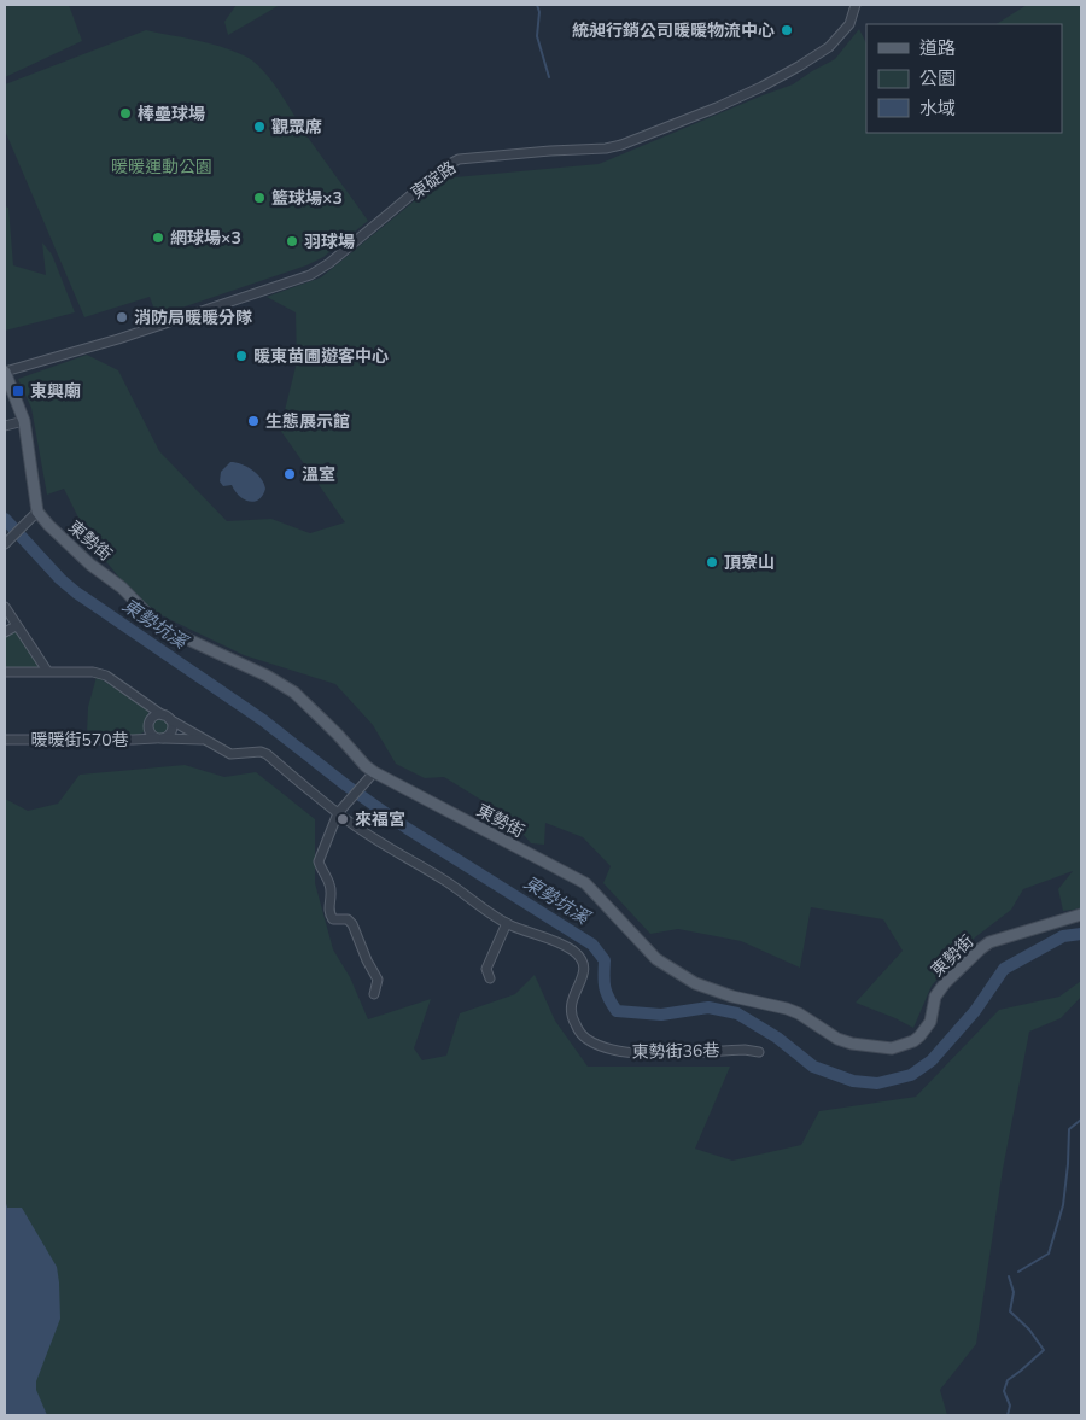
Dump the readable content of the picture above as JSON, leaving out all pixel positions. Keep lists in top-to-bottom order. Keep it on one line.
{"streets":{"main road":["東勢街"],"street":["東碇路","暖暖街570巷","東勢街36巷"]},"water":["東勢坑溪"],"parks":["暖暖運動公園"],"places":{"other":["統昶行銷公司暖暖物流中心","棒壘球場","觀眾席","籃球場×3","網球場×3","羽球場","消防局暖暖分隊","暖東苗圃遊客中心","生態展示館","溫室","頂寮山","來福宮"],"transit":["東興廟"]},"legend":["道路","公園","水域"]}
